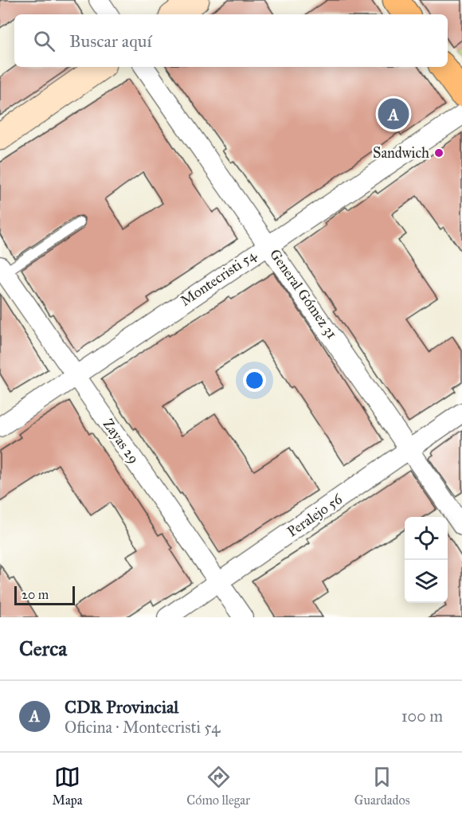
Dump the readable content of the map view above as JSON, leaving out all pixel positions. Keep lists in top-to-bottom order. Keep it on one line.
{"streets":{"street":["Montecristi 54","General Gómez 31","Zayas 29","Peralejo 56"]},"crossings":[["Montecristi 54","General Gómez 31"],["Montecristi 54","Zayas 29"],["General Gómez 31","Peralejo 56"],["Zayas 29","Peralejo 56"]],"places":["Sandwich"],"scale_bar":"20 m","page":{"search":"Buscar aquí","pins":"A","scale":"20 m","heading":"Cerca","list":[{"mark":"A","name":"CDR Provincial","note":"Oficina · Montecristi 54","value":"100 m"}],"nav":["Mapa","Cómo llegar","Guardados"]}}
